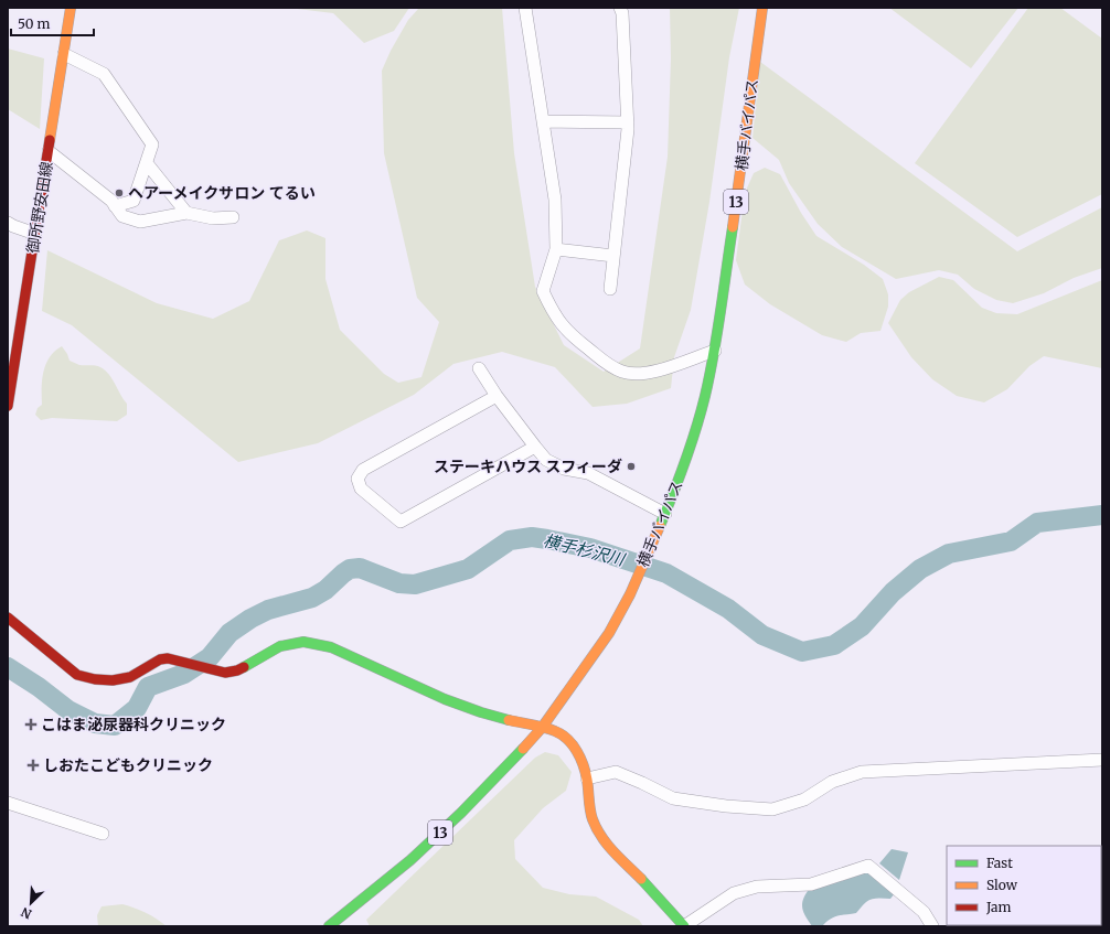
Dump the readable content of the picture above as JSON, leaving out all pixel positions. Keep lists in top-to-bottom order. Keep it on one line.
{"streets":{"main road":["横手バイパス","13","御所野安田線"]},"water":["横手杉沢川"],"places":{"other":["ヘアーメイクサロン てるい","ステーキハウス スフィーダ"],"health":["こはま泌尿器科クリニック","しおたこどもクリニック"]},"legend":["Fast","Slow","Jam"],"scale_bar":"50 m","north":"bottom left"}
